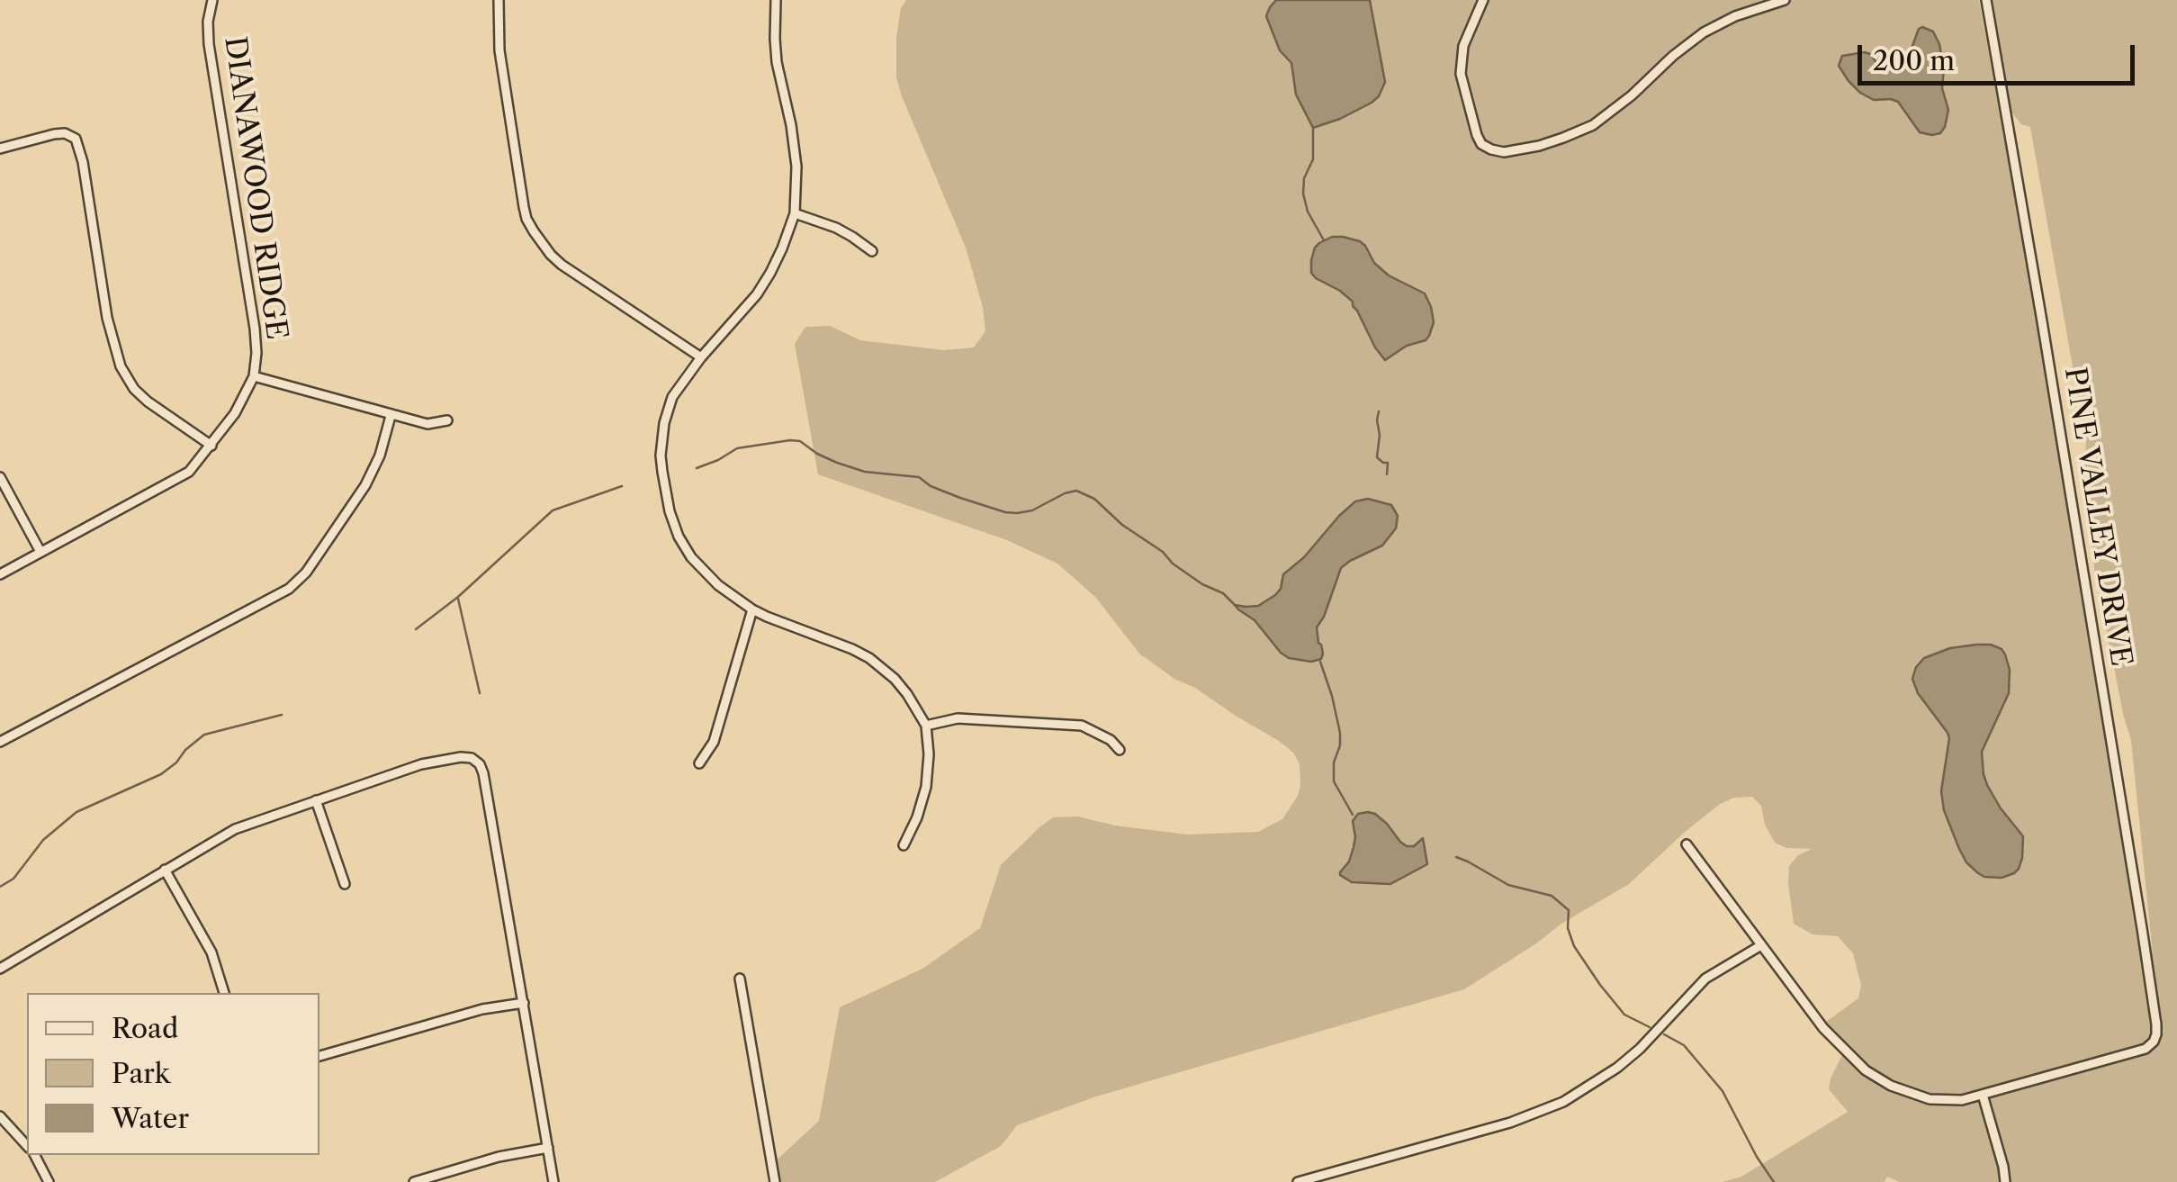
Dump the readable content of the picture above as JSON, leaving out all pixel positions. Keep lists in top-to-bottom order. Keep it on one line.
{"streets":{"street":["DIANAWOOD RIDGE","PINE VALLEY DRIVE"]},"legend":["Road","Park","Water"],"scale_bar":"200 m"}
